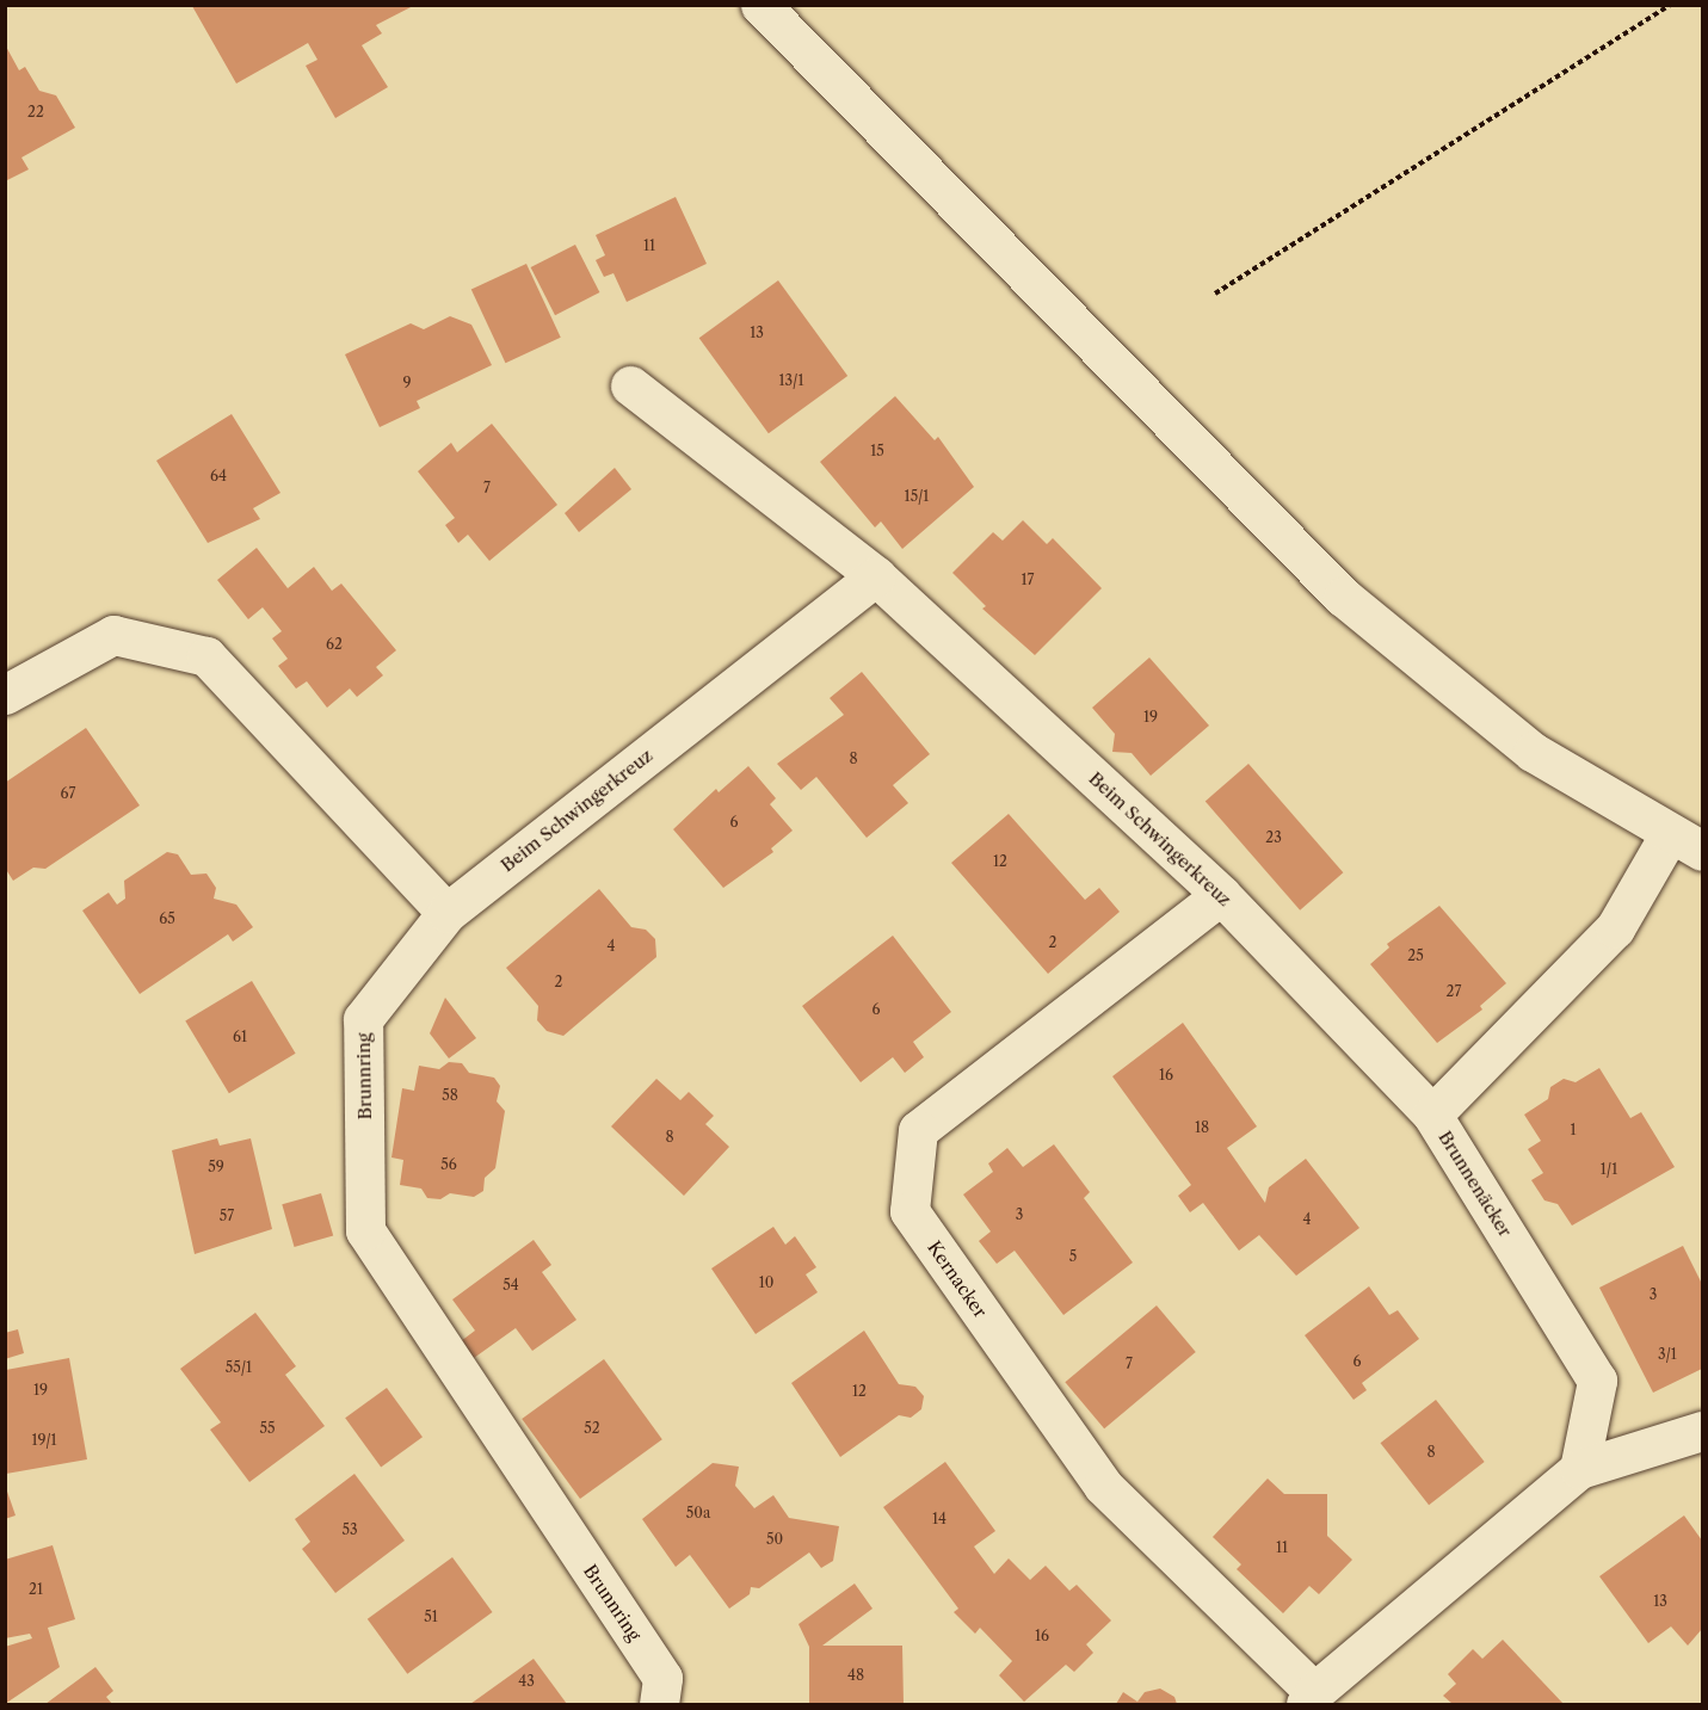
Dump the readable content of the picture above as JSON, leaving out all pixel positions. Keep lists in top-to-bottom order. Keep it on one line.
{"streets":{"street":["Beim Schwingerkreuz","Brunnring","Brunnenäcker","Kernacker"]},"crossings":[["Beim Schwingerkreuz","Brunnring"],["Beim Schwingerkreuz","Brunnenäcker"],["Beim Schwingerkreuz","Kernacker"]],"house_numbers":["22","11","13","13/1","9","15","64","7","15/1","17","62","19","8","67","6","23","12","65","2","4","25","2","27","6","61","16","58","18","1","8","56","59","1/1","3","57","4","5","10","54","3","3/1","6","7","55/1","19","12","55","52","19/1","8","50a","14","53","50","11","21","13","51","16","48","43"]}
